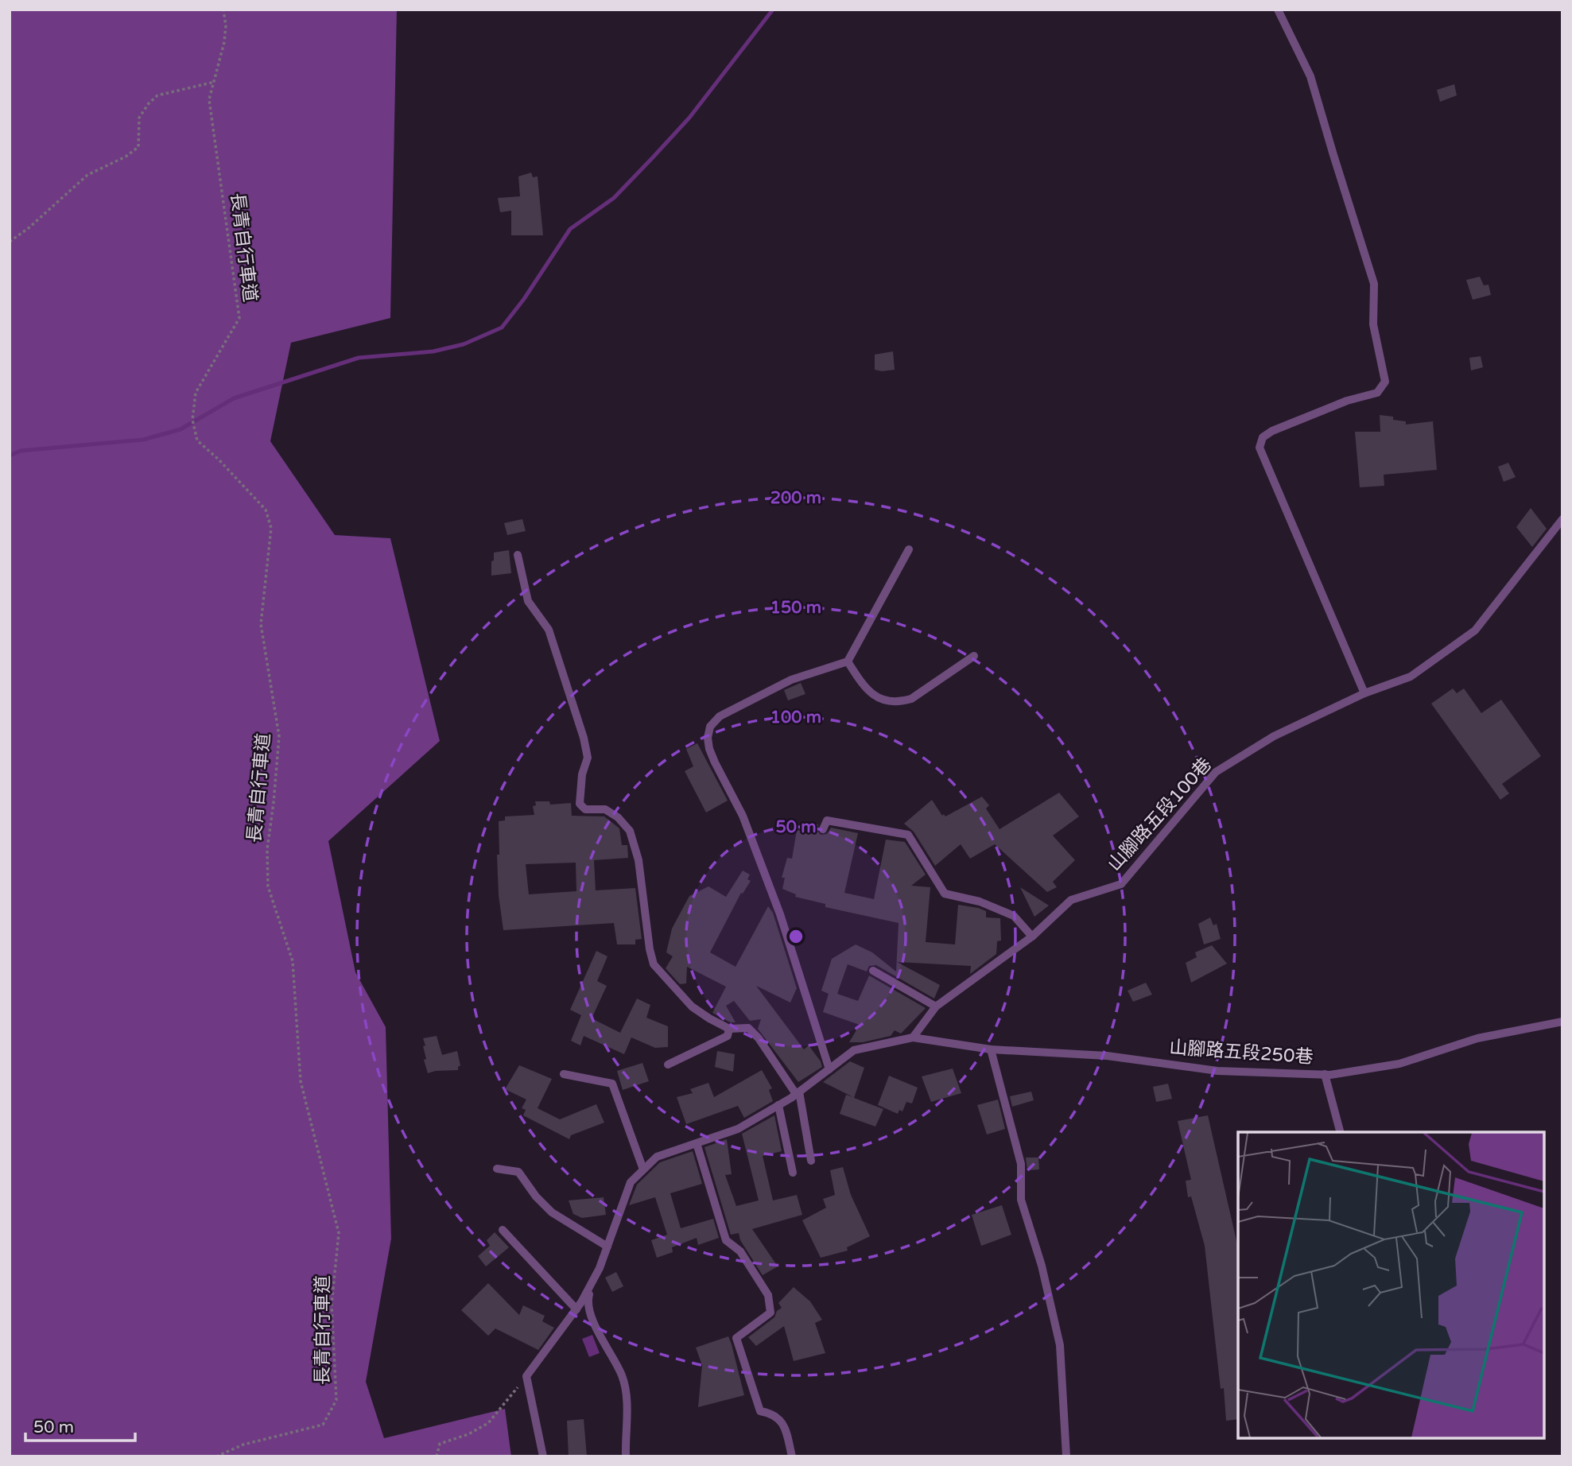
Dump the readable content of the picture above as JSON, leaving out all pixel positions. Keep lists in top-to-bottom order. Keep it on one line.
{"streets":{"lane":["山腳路五段100巷","山腳路五段250巷"],"path":["長青自行車道"]},"crossings":[["山腳路五段100巷","山腳路五段250巷"]],"scale_bar":"50 m","rings":["200 m","150 m","100 m","50 m"]}
